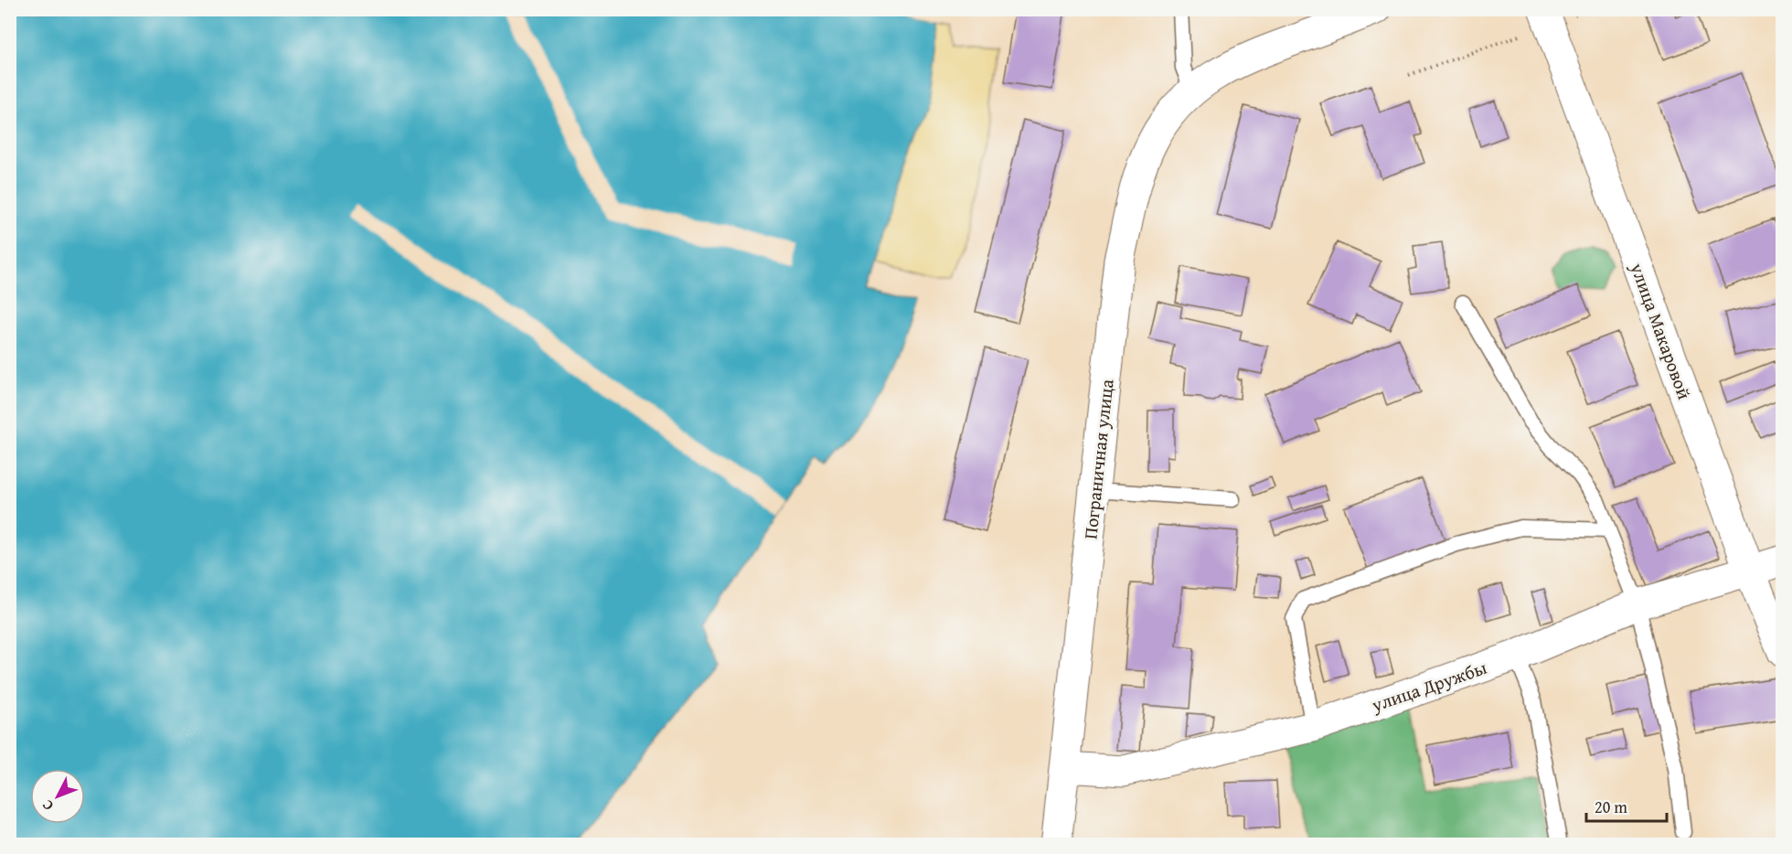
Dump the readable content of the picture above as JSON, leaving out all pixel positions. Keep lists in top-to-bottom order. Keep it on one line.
{"streets":{"street":["улица Макаровой","Пограничная улица","улица Дружбы"]},"crossings":[["улица Макаровой","улица Дружбы"],["Пограничная улица","улица Дружбы"]],"scale_bar":"20 m","north":"bottom left"}
